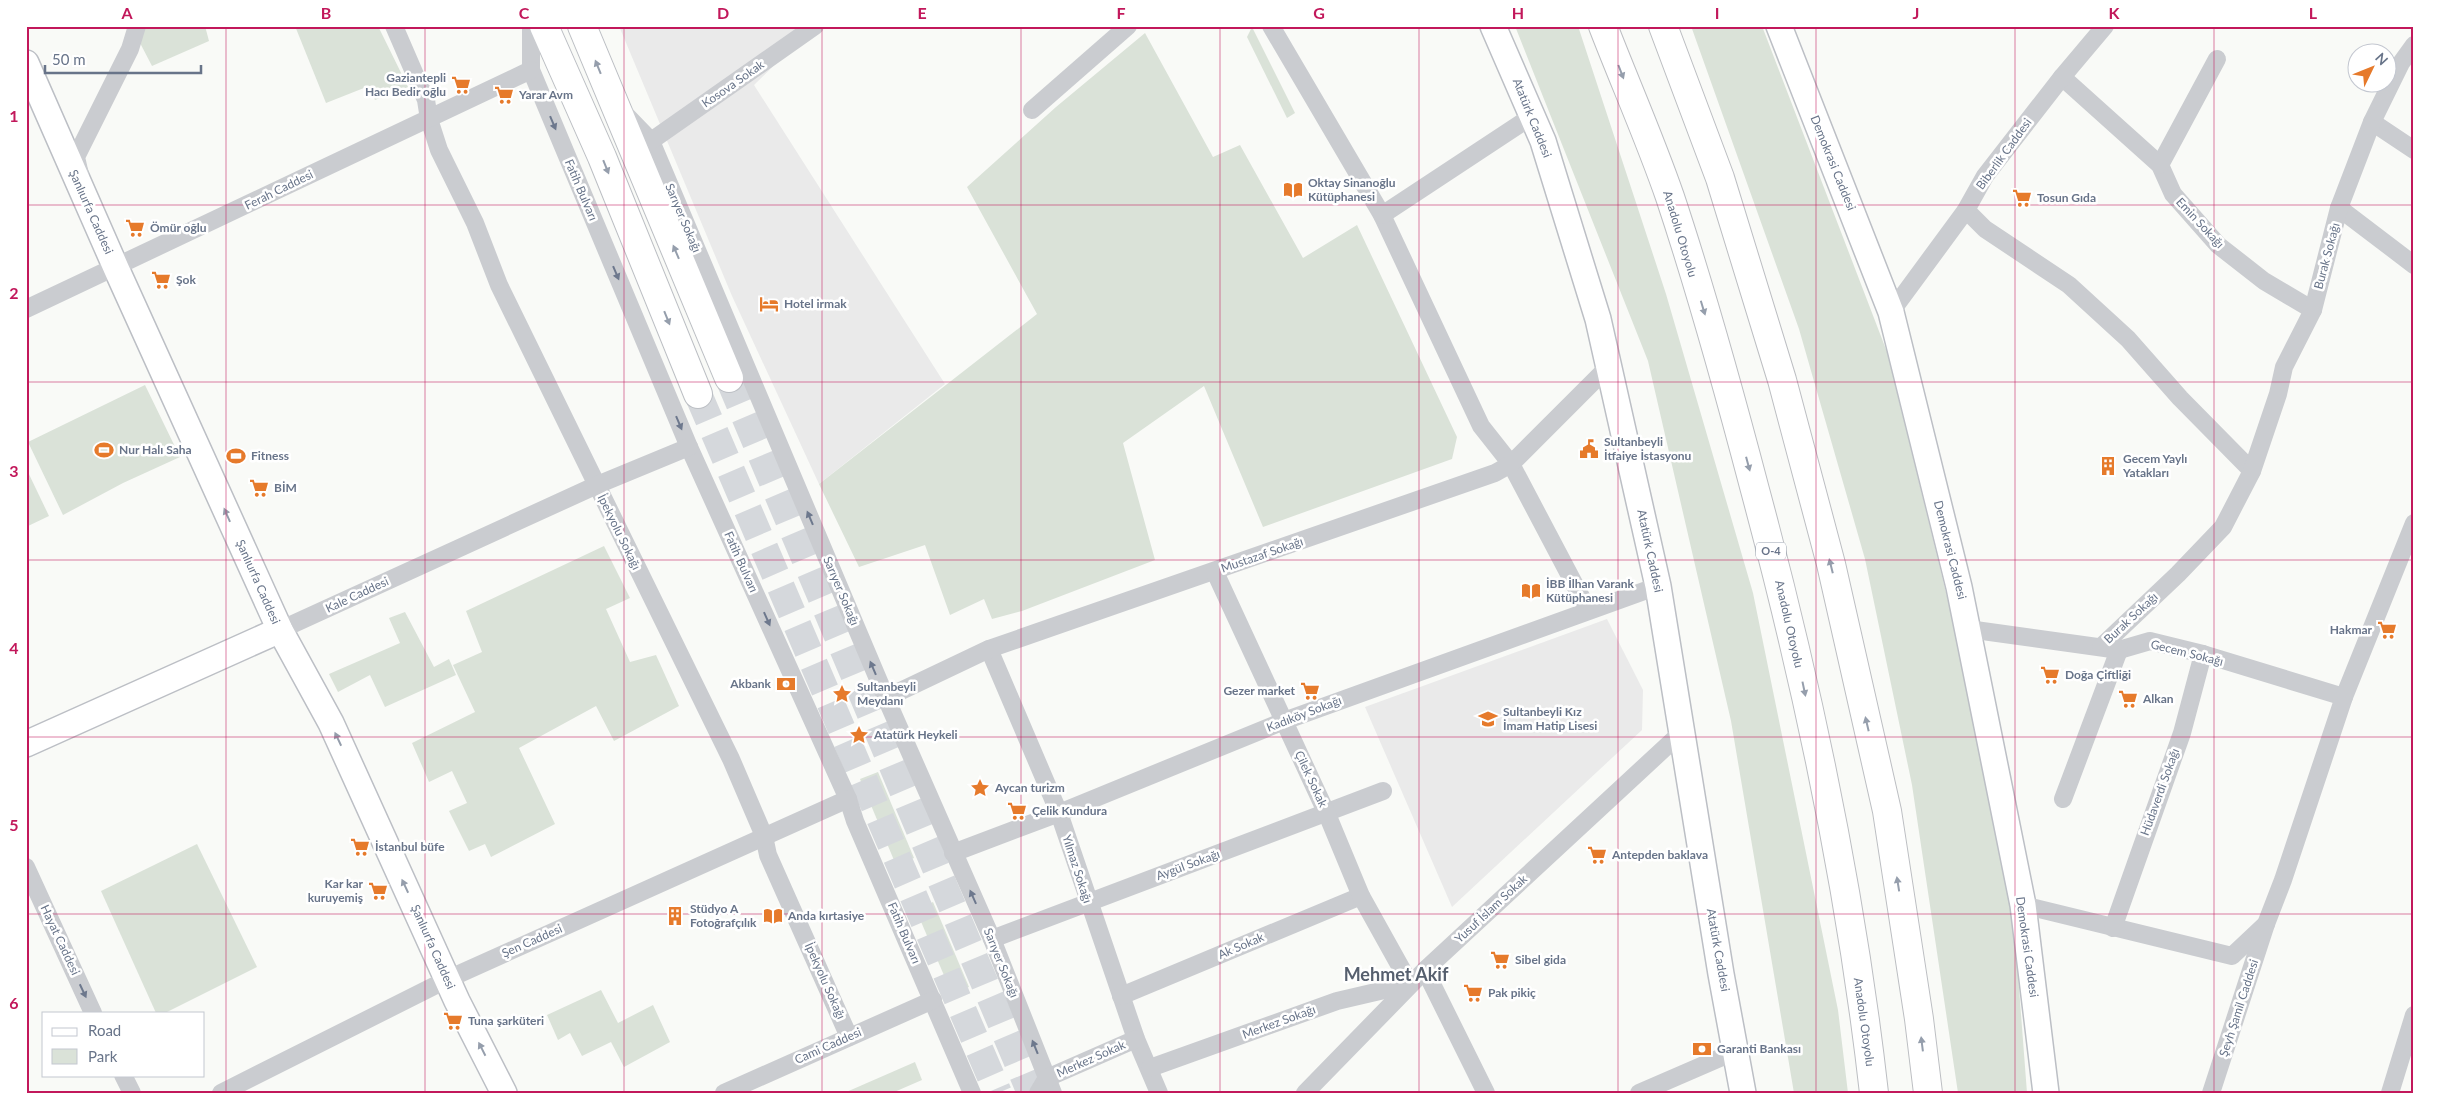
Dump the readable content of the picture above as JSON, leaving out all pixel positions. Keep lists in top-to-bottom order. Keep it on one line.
{"streets":{"main road":["Anadolu Otoyolu","O-4"],"street":["Kosova Sokak","Atatürk Caddesi","Biberlik Caddesi","Demokrasi Caddesi","Ferah Caddesi","Fatih Bulvarı","Şanlıurfa Caddesi","Sarıyer Sokağı","Emin Sokağı","Burak Sokağı","İpekyolu Sokağı","Mustazaf Sokağı","Kale Caddesi","Gecem Sokağı","Kadıköy Sokağı","Çilek Sokak","Hüdaverdi Sokağı","Aygül Sokağı","Yılmaz Sokağı","Yusuf İslam Sokak","Hayat Caddesi","Şen Caddesi","Ak Sokak","Şeyh Şamil Caddesi","Merkez Sokağı","Cami Caddesi","Merkez Sokak"]},"crossings":[["Kosova Sokak","Sarıyer Sokağı"],["Atatürk Caddesi","Mustazaf Sokağı"],["Atatürk Caddesi","Kadıköy Sokağı"],["Atatürk Caddesi","Yusuf İslam Sokak"],["Biberlik Caddesi","Demokrasi Caddesi"],["Biberlik Caddesi","Emin Sokağı"],["Demokrasi Caddesi","Gecem Sokağı"],["Ferah Caddesi","Fatih Bulvarı"],["Ferah Caddesi","Şanlıurfa Caddesi"],["Ferah Caddesi","İpekyolu Sokağı"],["Fatih Bulvarı","Kale Caddesi"],["Fatih Bulvarı","Şen Caddesi"],["Fatih Bulvarı","Cami Caddesi"],["Şanlıurfa Caddesi","Kale Caddesi"],["Şanlıurfa Caddesi","Şen Caddesi"],["Sarıyer Sokağı","Mustazaf Sokağı"],["Sarıyer Sokağı","Kadıköy Sokağı"],["Sarıyer Sokağı","Aygül Sokağı"],["Sarıyer Sokağı","Merkez Sokak"],["Emin Sokağı","Burak Sokağı"],["Burak Sokağı","Gecem Sokağı"],["İpekyolu Sokağı","Kale Caddesi"],["İpekyolu Sokağı","Şen Caddesi"],["İpekyolu Sokağı","Cami Caddesi"],["Mustazaf Sokağı","Çilek Sokak"],["Mustazaf Sokağı","Yılmaz Sokağı"],["Gecem Sokağı","Hüdaverdi Sokağı"],["Gecem Sokağı","Şeyh Şamil Caddesi"],["Kadıköy Sokağı","Çilek Sokak"],["Kadıköy Sokağı","Yılmaz Sokağı"],["Çilek Sokak","Aygül Sokağı"],["Çilek Sokak","Yusuf İslam Sokak"],["Çilek Sokak","Ak Sokak"],["Çilek Sokak","Merkez Sokağı"],["Aygül Sokağı","Yılmaz Sokağı"],["Yılmaz Sokağı","Ak Sokak"],["Yılmaz Sokağı","Merkez Sokağı"],["Yılmaz Sokağı","Merkez Sokak"],["Yusuf İslam Sokak","Merkez Sokağı"]],"one_way":["Fatih Bulvarı","Şanlıurfa Caddesi","Sarıyer Sokağı","Hayat Caddesi"],"districts":["Mehmet Akif"],"places":{"supermarket":["Gaziantepli Hacı Bedir oğlu","Yarar Avm","Tosun Gıda","Ömür oğlu","Şok","BİM","Hakmar","Doğa Çiftliği","Gezer market","Alkan","Çelik Kundura","İstanbul büfe","Antepden baklava","Kar kar kuruyemiş","Sibel gida","Pak pikiç","Tuna şarküteri"],"library":["Oktay Sinanoğlu Kütüphanesi","İBB İlhan Varank Kütüphanesi","Anda kırtasiye"],"hotel":["Hotel irmak"],"public building":["Sultanbeyli İtfaiye İstasyonu"],"sports":["Nur Halı Saha","Fitness"],"building":["Gecem Yaylı Yatakları","Stüdyo A Fotoğrafçılık"],"bank":["Akbank","Garanti Bankası"],"place":["Sultanbeyli Meydanı","Atatürk Heykeli","Aycan turizm"],"school or university":["Sultanbeyli Kız İmam Hatip Lisesi"]},"legend":["Road","Park"],"scale_bar":"50 m","north":"top right","grid":{"columns":["A","B","C","D","E","F","G","H","I","J","K","L"],"rows":["1","2","3","4","5","6"]}}
